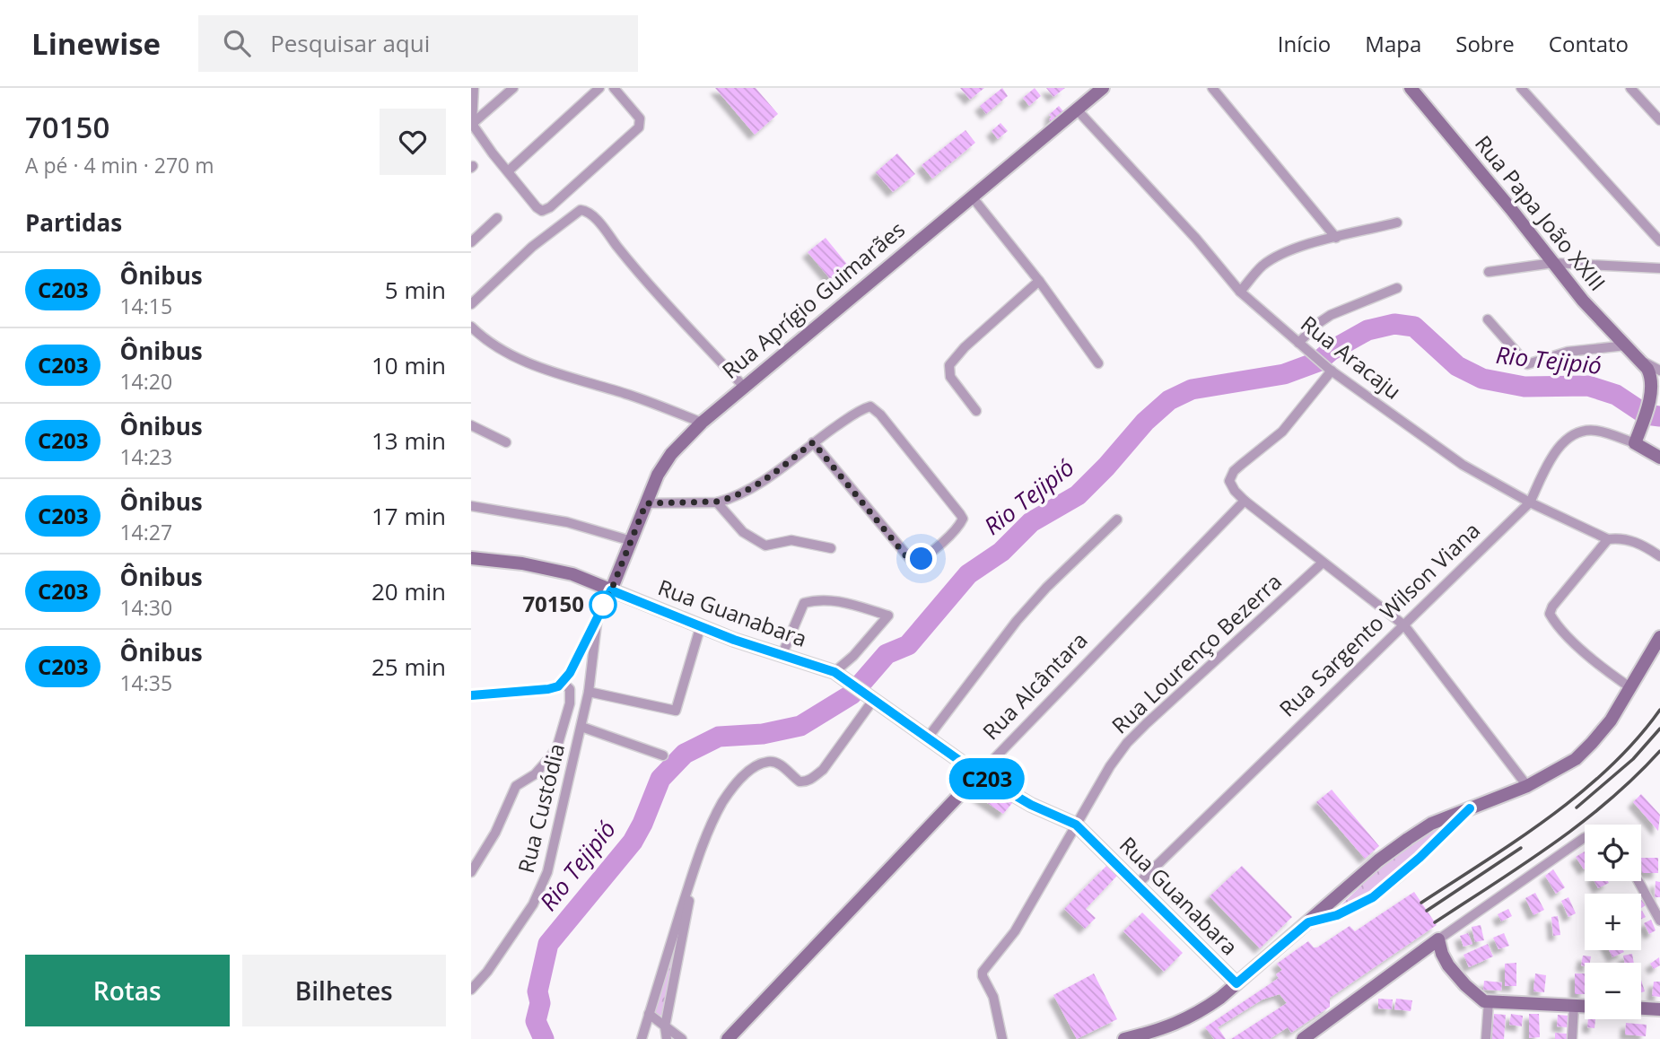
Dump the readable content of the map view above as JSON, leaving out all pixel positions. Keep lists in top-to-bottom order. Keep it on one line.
{"streets":{"street":["Rua Papa João XXIII","Rua Aprígio Guimarães","Rua Aracaju","Rua Guanabara","Rua Sargento Wilson Viana","Rua Lourenço Bezerra","Rua Alcântara","Rua Custódia"]},"crossings":[["Rua Papa João XXIII","Rua Sargento Wilson Viana"],["Rua Aprígio Guimarães","Rua Aracaju"],["Rua Aprígio Guimarães","Rua Guanabara"],["Rua Aracaju","Rua Sargento Wilson Viana"],["Rua Guanabara","Rua Sargento Wilson Viana"],["Rua Guanabara","Rua Lourenço Bezerra"],["Rua Guanabara","Rua Alcântara"]],"water":["Rio Tejipió"],"places":["70150"],"lines":["bus line C203"],"page":{"header":"Linewise","search":"Pesquisar aqui","nav":["Início","Mapa","Sobre","Contato"],"heading":[["70150","A pé · 4 min · 270 m"],"Partidas"],"on_map":"C203","list":[{"mark":"C203","name":"Ônibus","note":"14:15","value":"5 min"},{"mark":"C203","name":"Ônibus","note":"14:20","value":"10 min"},{"mark":"C203","name":"Ônibus","note":"14:23","value":"13 min"},{"mark":"C203","name":"Ônibus","note":"14:27","value":"17 min"},{"mark":"C203","name":"Ônibus","note":"14:30","value":"20 min"},{"mark":"C203","name":"Ônibus","note":"14:35","value":"25 min"}],"map_buttons":["+","−"],"buttons":["Rotas","Bilhetes"]}}
